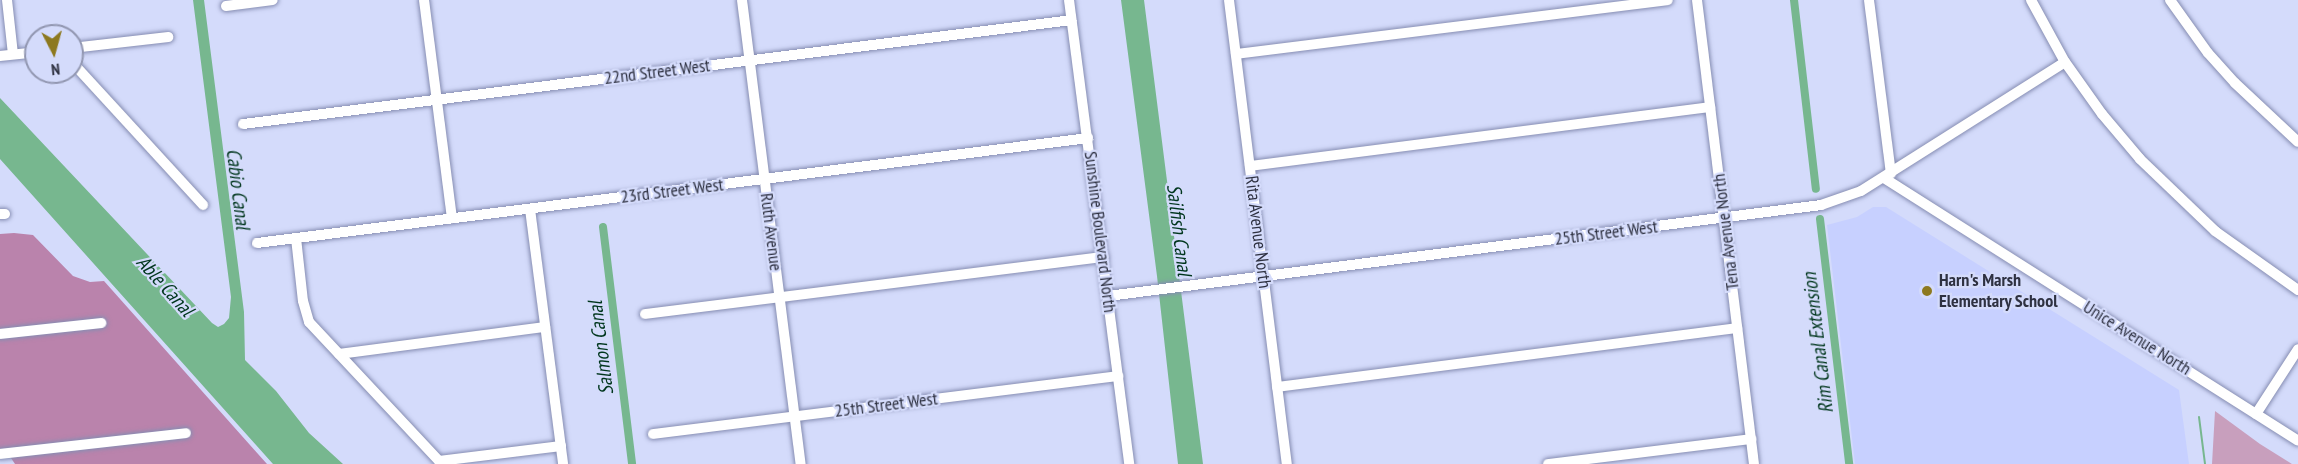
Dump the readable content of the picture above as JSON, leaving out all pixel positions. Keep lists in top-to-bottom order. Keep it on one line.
{"streets":{"street":["22nd Street West","23rd Street West","Ruth Avenue","Sunshine Boulevard North","Rita Avenue North","Tena Avenue North","25th Street West","Unice Avenue North"]},"crossings":[["22nd Street West","Ruth Avenue"],["22nd Street West","Sunshine Boulevard North"],["23rd Street West","Ruth Avenue"],["23rd Street West","Sunshine Boulevard North"],["Ruth Avenue","25th Street West"],["Sunshine Boulevard North","25th Street West"],["Rita Avenue North","25th Street West"],["Tena Avenue North","25th Street West"],["25th Street West","Unice Avenue North"]],"water":["Cabio Canal","Sailfish Canal","Able Canal","Rim Canal Extension","Salmon Canal"],"places":["Harn's Marsh Elementary School"],"north":"bottom"}
